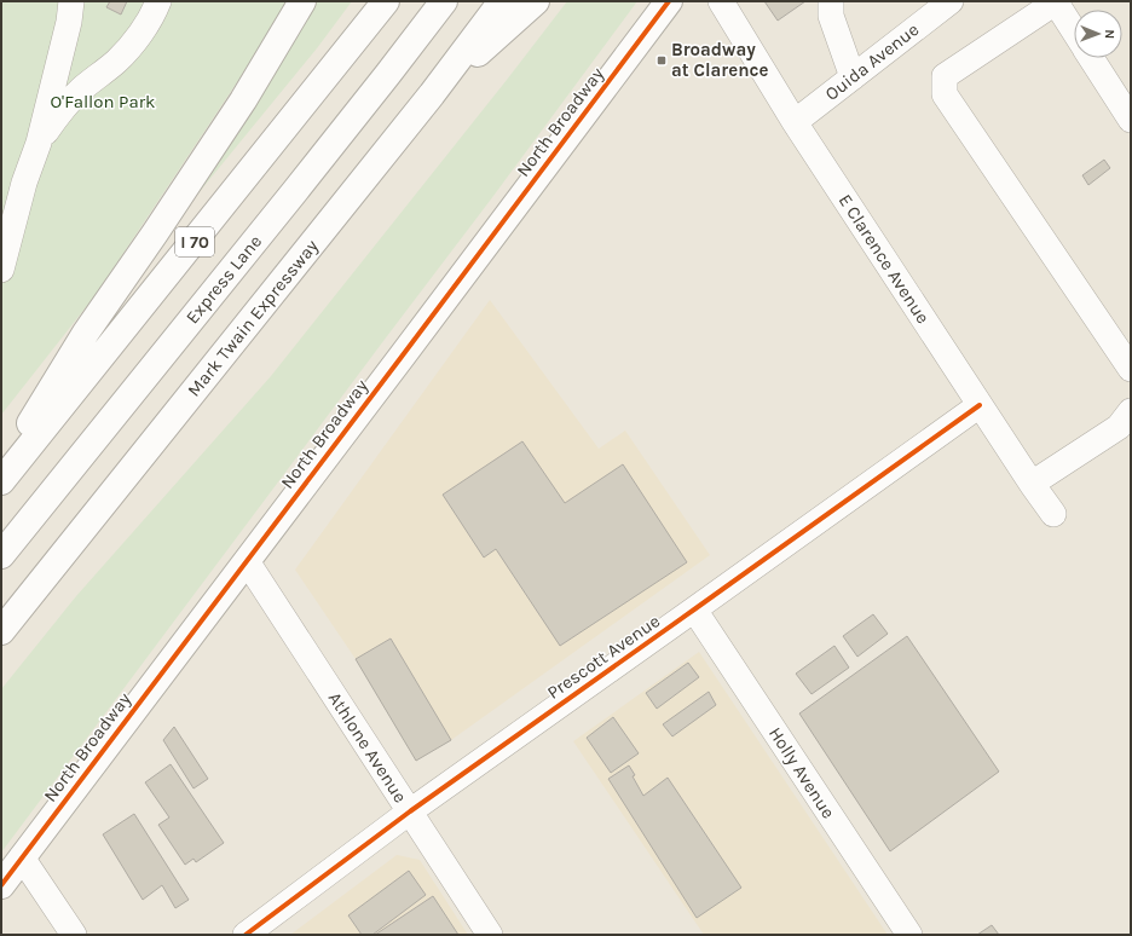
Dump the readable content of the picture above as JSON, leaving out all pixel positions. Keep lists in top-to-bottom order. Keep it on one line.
{"streets":{"main road":["North Broadway","I 70","Express Lane","Mark Twain Expressway"],"street":["Ouida Avenue","E Clarence Avenue","Prescott Avenue","Athlone Avenue","Holly Avenue"]},"crossings":[["Ouida Avenue","E Clarence Avenue"],["North Broadway","Athlone Avenue"],["E Clarence Avenue","Prescott Avenue"],["Prescott Avenue","Athlone Avenue"],["Prescott Avenue","Holly Avenue"]],"parks":["O'Fallon Park"],"places":{"transit":["Broadway at Clarence"]},"north":"right"}
